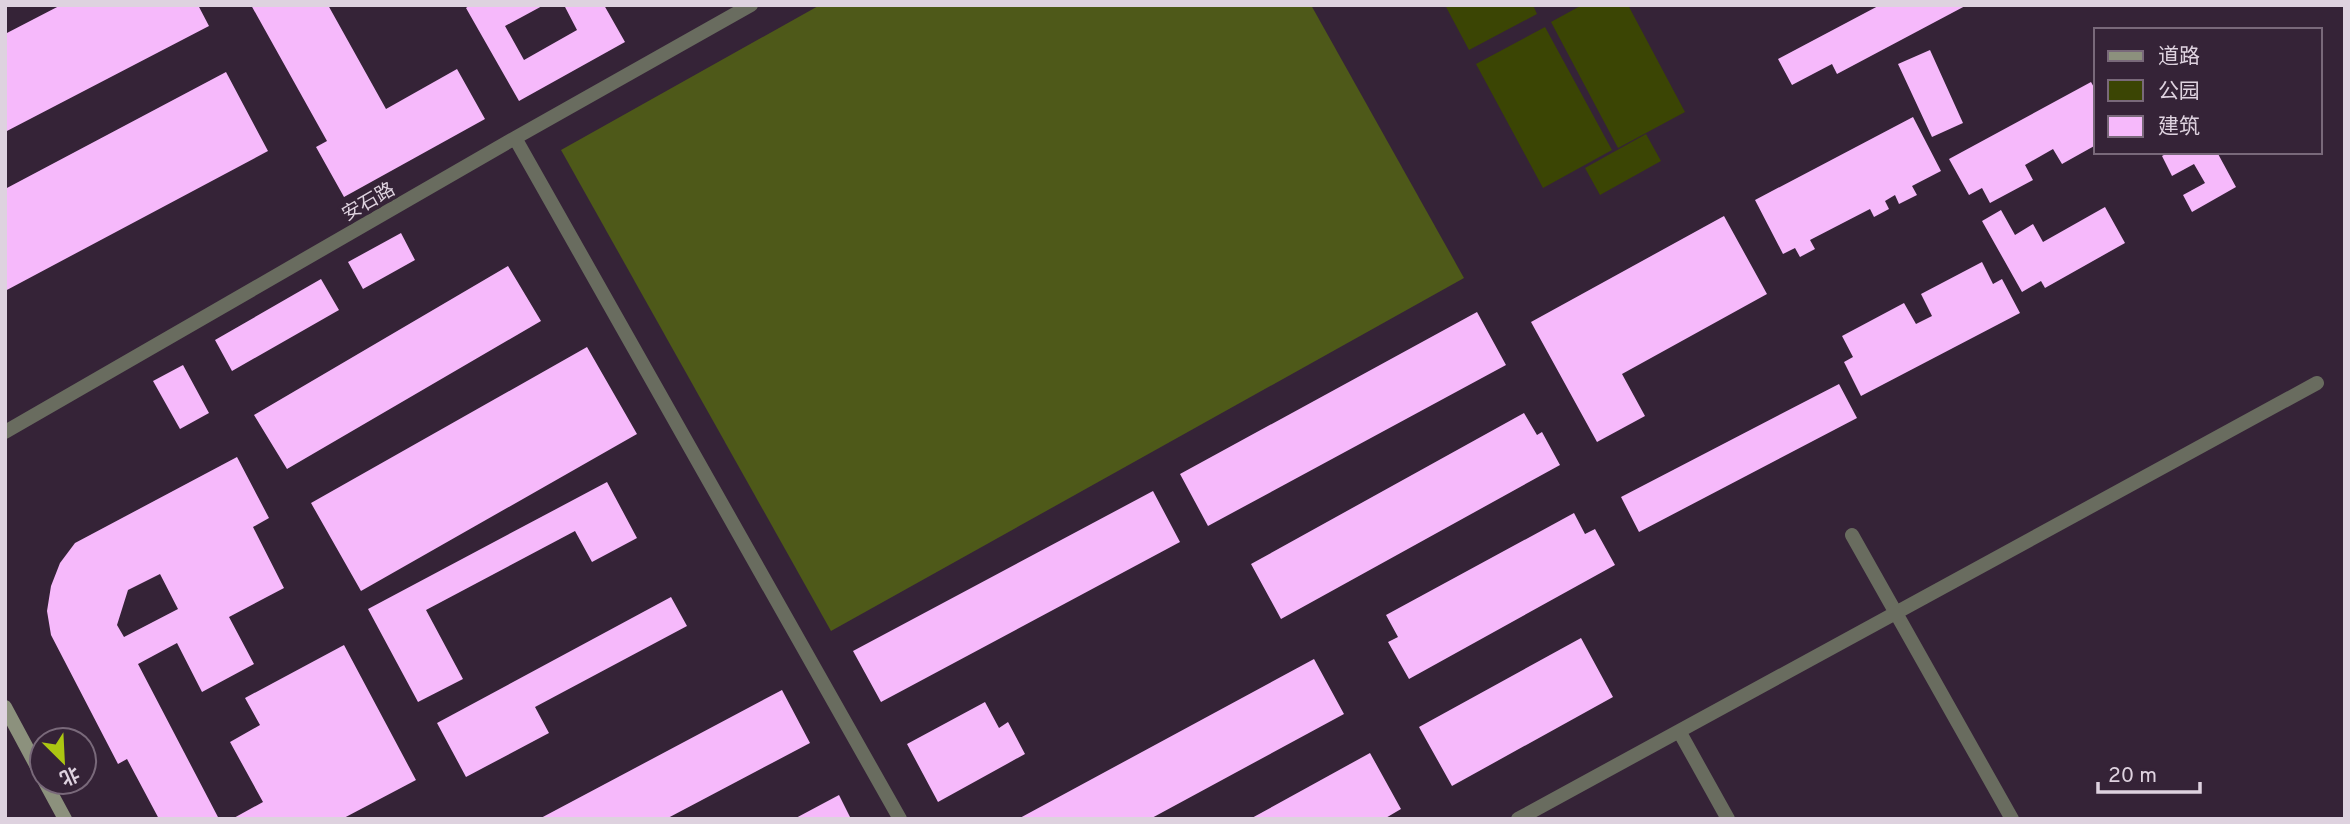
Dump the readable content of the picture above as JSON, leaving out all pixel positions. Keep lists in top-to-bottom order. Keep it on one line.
{"streets":{"street":["安石路"]},"legend":["道路","公园","建筑"],"scale_bar":"20 m","north":"bottom right"}
